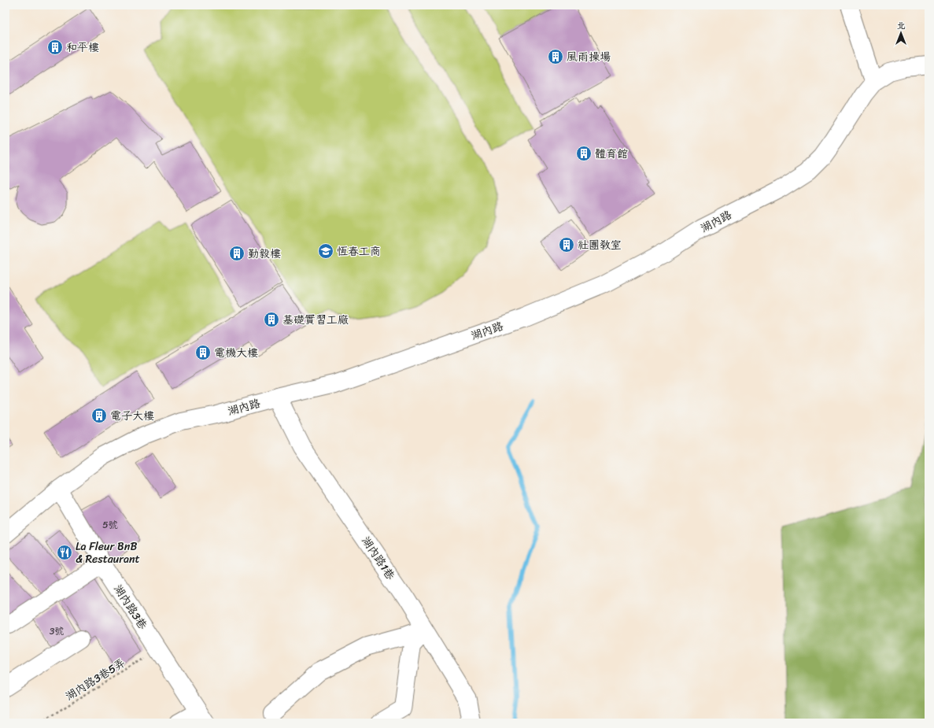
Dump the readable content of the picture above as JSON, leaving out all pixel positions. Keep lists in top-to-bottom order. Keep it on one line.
{"streets":{"street":["湖內路","湖內路1巷","湖內路3巷"],"path":["湖內路3巷5弄"]},"crossings":[["湖內路","湖內路1巷"],["湖內路","湖內路3巷"],["湖內路3巷","湖內路3巷5弄"]],"places":{"building":["和平樓","風雨操場","體育館","社團教室","勤毅樓","基礎實習工廠","電機大樓","電子大樓"],"school or university":["恆春工商"],"restaurant":["La Fleur BnB & Restaurant"]},"house_numbers":["5號","3號"],"north":"top"}
